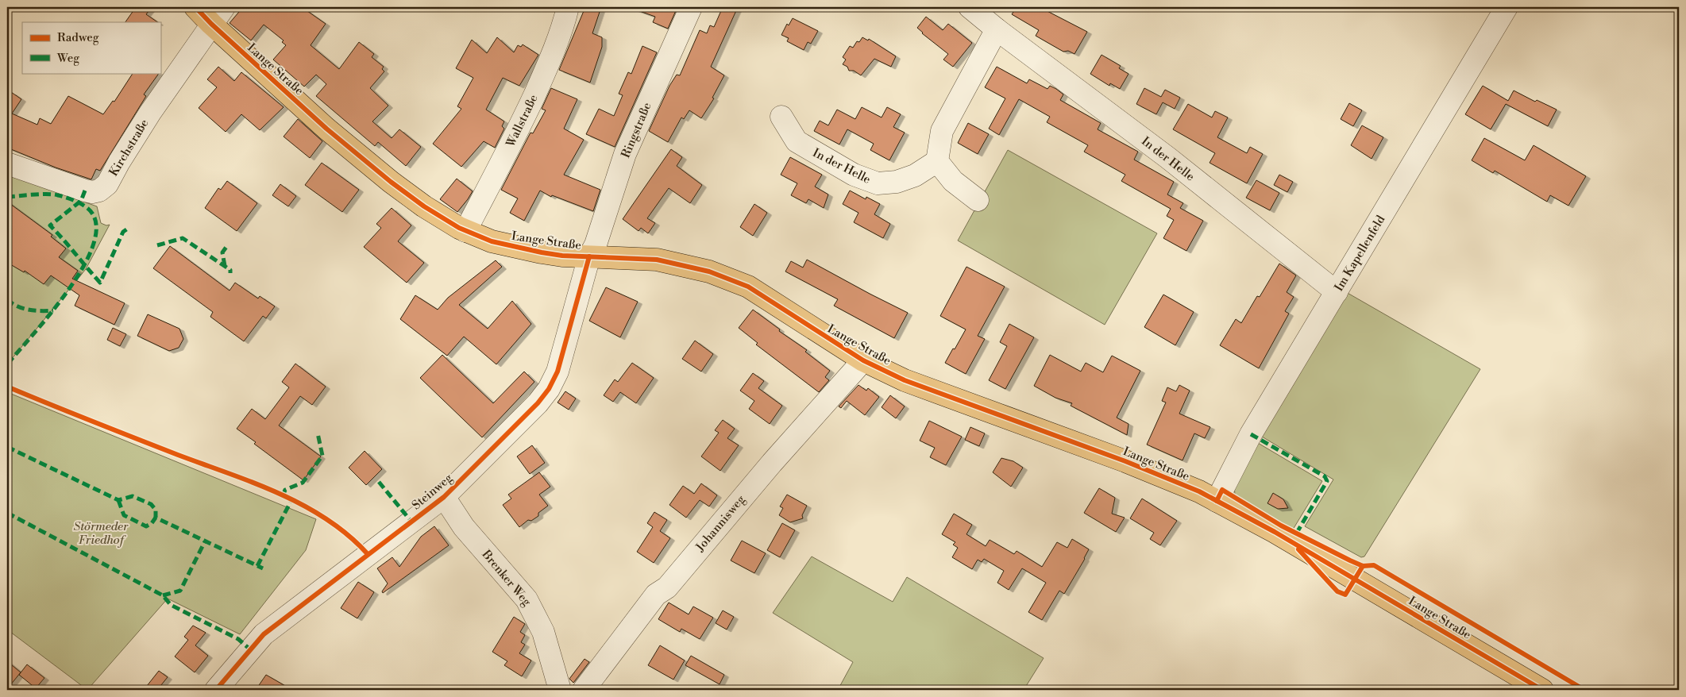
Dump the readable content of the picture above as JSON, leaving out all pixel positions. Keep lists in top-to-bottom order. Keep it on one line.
{"streets":{"main road":["Lange Straße"],"street":["Wallstraße","Ringstraße","Kirchstraße","In der Helle","Im Kapellenfeld","Steinweg","Johannisweg","Brenker Weg"]},"crossings":[["Lange Straße","Wallstraße"],["Lange Straße","Ringstraße"],["Lange Straße","Kirchstraße"],["Lange Straße","Im Kapellenfeld"],["Lange Straße","Steinweg"],["Lange Straße","Johannisweg"],["Ringstraße","Steinweg"],["In der Helle","Im Kapellenfeld"],["Steinweg","Brenker Weg"]],"parks":["Störmeder Friedhof"],"legend":["Radweg","Weg"]}
